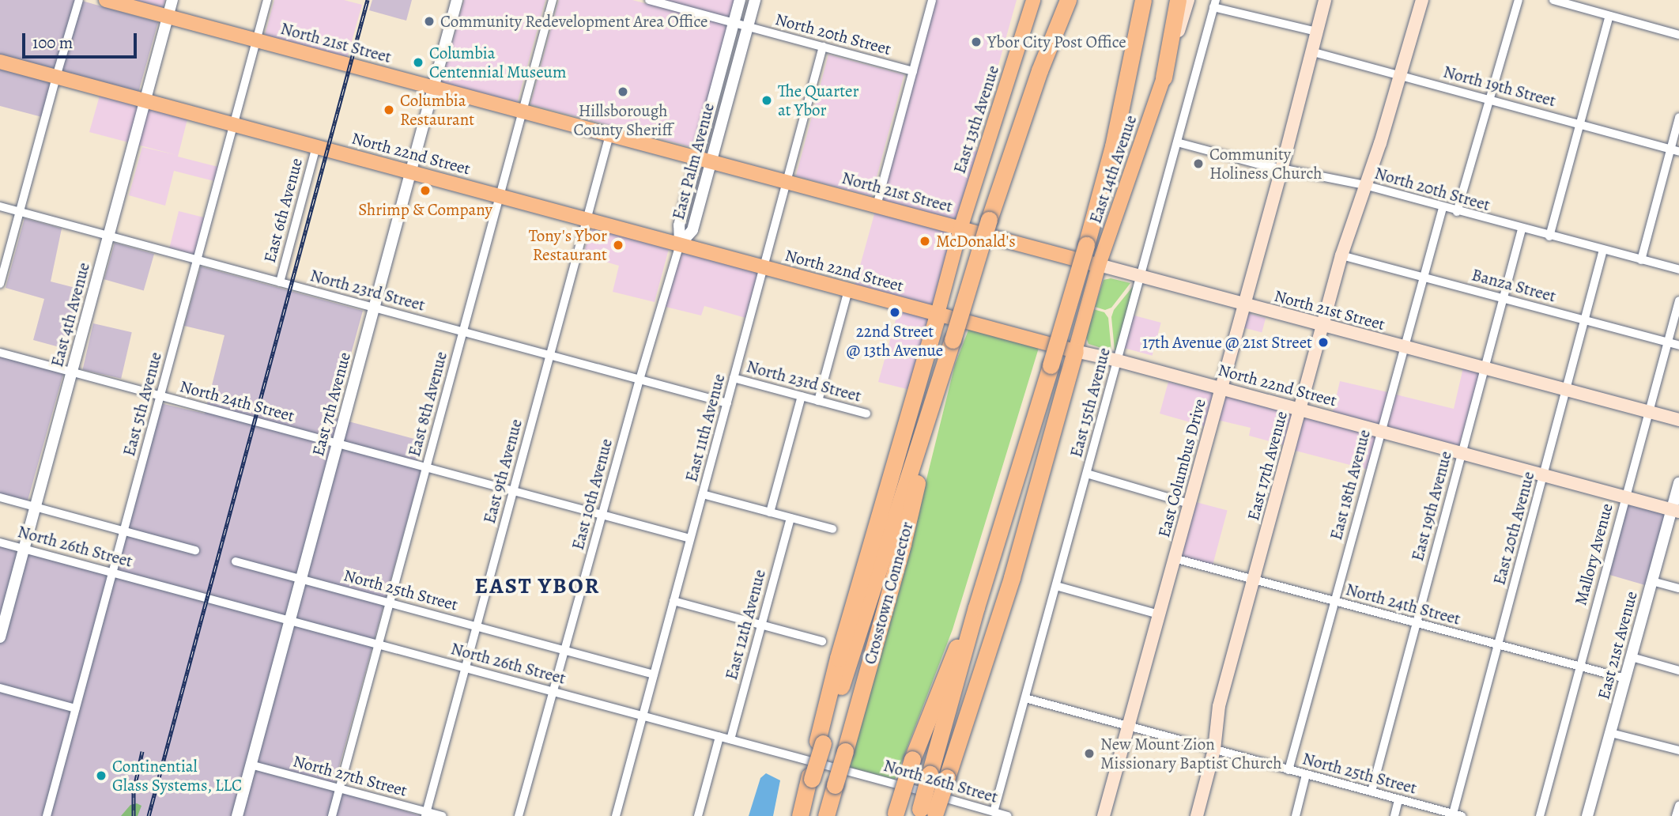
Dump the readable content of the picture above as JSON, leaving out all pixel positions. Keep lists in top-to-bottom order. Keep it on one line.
{"streets":{"highway":["Crosstown Connector"],"main road":["North 21st Street","East 13th Avenue","North 22nd Street","East 14th Avenue","East 17th Avenue","East Columbus Drive"],"street":["North 20th Street","North 19th Street","East Palm Avenue","East 6th Avenue","Banza Street","North 23rd Street","East 4th Avenue","North 24th Street","East 15th Avenue","East 5th Avenue","East 7th Avenue","East 8th Avenue","East 11th Avenue","East 9th Avenue","East 18th Avenue","East 10th Avenue","East 19th Avenue","East 20th Avenue","North 26th Street","Mallory Avenue","North 25th Street","East 12th Avenue","East 21st Avenue","North 27th Street"]},"crossings":[["North 20th Street","East Palm Avenue"],["North 20th Street","East 15th Avenue"],["North 20th Street","East 11th Avenue"],["North 20th Street","East 17th Avenue"],["North 20th Street","East Columbus Drive"],["North 20th Street","East 18th Avenue"],["North 20th Street","East 19th Avenue"],["North 20th Street","East 20th Avenue"],["North 21st Street","East 13th Avenue"],["North 21st Street","East Palm Avenue"],["North 21st Street","East 14th Avenue"],["North 21st Street","East 4th Avenue"],["North 21st Street","East 15th Avenue"],["North 21st Street","East 5th Avenue"],["North 21st Street","East 7th Avenue"],["North 21st Street","East 8th Avenue"],["North 21st Street","East 11th Avenue"],["North 21st Street","East 17th Avenue"],["North 21st Street","East Columbus Drive"],["North 21st Street","East 9th Avenue"],["North 21st Street","East 18th Avenue"],["North 21st Street","East 19th Avenue"],["North 21st Street","East 20th Avenue"],["North 21st Street","Mallory Avenue"],["North 19th Street","East 17th Avenue"],["North 19th Street","East Columbus Drive"],["East 13th Avenue","North 22nd Street"],["North 22nd Street","East Palm Avenue"],["North 22nd Street","East 14th Avenue"],["North 22nd Street","East 6th Avenue"],["North 22nd Street","East 4th Avenue"],["North 22nd Street","East 15th Avenue"],["North 22nd Street","East 5th Avenue"],["North 22nd Street","East 7th Avenue"],["North 22nd Street","East 8th Avenue"],["North 22nd Street","East 11th Avenue"],["North 22nd Street","East 17th Avenue"],["North 22nd Street","East Columbus Drive"],["North 22nd Street","East 9th Avenue"],["North 22nd Street","East 18th Avenue"],["North 22nd Street","East 10th Avenue"],["North 22nd Street","East 19th Avenue"],["North 22nd Street","East 20th Avenue"],["North 22nd Street","Mallory Avenue"],["North 22nd Street","East 21st Avenue"],["East Palm Avenue","East 10th Avenue"],["East 6th Avenue","North 23rd Street"],["Banza Street","East 17th Avenue"],["Banza Street","East 18th Avenue"],["Banza Street","East 19th Avenue"],["Banza Street","East 20th Avenue"],["Banza Street","Mallory Avenue"],["North 23rd Street","East 4th Avenue"],["North 23rd Street","East 5th Avenue"],["North 23rd Street","East 7th Avenue"],["North 23rd Street","East 8th Avenue"],["North 23rd Street","East 11th Avenue"],["North 23rd Street","East 9th Avenue"],["North 23rd Street","East 10th Avenue"],["East 4th Avenue","North 24th Street"],["East 4th Avenue","North 26th Street"],["North 24th Street","East 5th Avenue"],["North 24th Street","East 7th Avenue"],["North 24th Street","East 8th Avenue"],["North 24th Street","East 11th Avenue"],["North 24th Street","East 17th Avenue"],["North 24th Street","East Columbus Drive"],["North 24th Street","East 9th Avenue"],["North 24th Street","East 18th Avenue"],["North 24th Street","East 10th Avenue"],["North 24th Street","East 19th Avenue"],["North 24th Street","East 20th Avenue"],["North 24th Street","Mallory Avenue"],["North 24th Street","East 21st Avenue"],["East 15th Avenue","North 26th Street"],["East 15th Avenue","North 25th Street"],["East 5th Avenue","North 26th Street"],["East 7th Avenue","North 26th Street"],["East 7th Avenue","North 25th Street"],["East 7th Avenue","North 27th Street"],["East 8th Avenue","North 26th Street"],["East 8th Avenue","North 25th Street"],["East 8th Avenue","North 27th Street"],["East 11th Avenue","North 26th Street"],["East 11th Avenue","North 25th Street"],["East 17th Avenue","North 25th Street"],["East Columbus Drive","North 25th Street"],["East 9th Avenue","North 26th Street"],["East 9th Avenue","North 25th Street"],["East 9th Avenue","North 27th Street"],["East 18th Avenue","North 25th Street"],["East 10th Avenue","North 26th Street"],["East 10th Avenue","North 25th Street"],["East 19th Avenue","North 25th Street"],["East 20th Avenue","North 25th Street"],["North 26th Street","East 12th Avenue"]],"districts":["EAST YBOR"],"places":["Community Redevelopment Area Office","Ybor City Post Office","Columbia Centennial Museum","Hillsborough County Sheriff","The Quarter at Ybor","Columbia Restaurant","Community Holiness Church","Shrimp & Company","McDonald's","Tony's Ybor Restaurant","22nd Street @ 13th Avenue","17th Avenue @ 21st Street","New Mount Zion Missionary Baptist Church","Continential Glass Systems, LLC"],"scale_bar":"100 m"}
